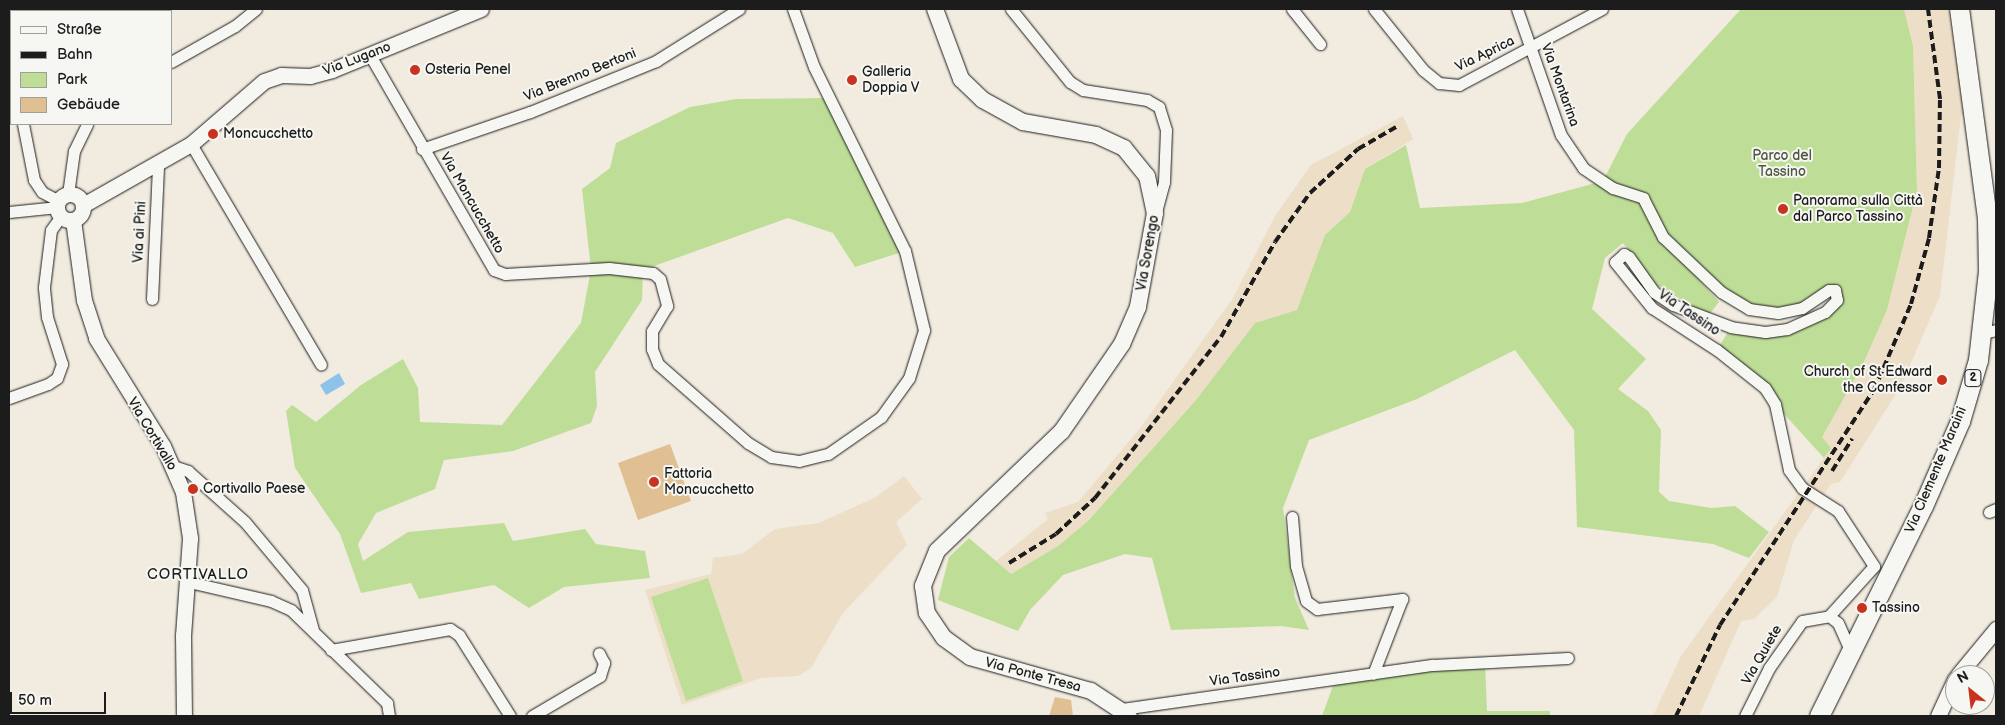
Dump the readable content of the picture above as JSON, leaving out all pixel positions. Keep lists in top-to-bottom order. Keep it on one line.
{"streets":{"main road":["Via Sorengo","2","Via Clemente Maraini","Via Ponte Tresa"],"street":["Via Aprica","Via Lugano","Via Brenno Bertoni","Via Montarina","Via Moncucchetto","Via ai Pini","Via Tassino","Via Cortivallo","Via Quiete"]},"crossings":[["Via Aprica","Via Montarina"],["Via Lugano","Via Moncucchetto"],["Via Lugano","Via ai Pini"],["Via Lugano","Via Cortivallo"],["Via Brenno Bertoni","Via Moncucchetto"],["Via Montarina","Via Tassino"],["Via Sorengo","Via Ponte Tresa"],["Via Tassino","Via Clemente Maraini"],["Via Tassino","Via Ponte Tresa"],["Via Clemente Maraini","Via Quiete"]],"districts":["CORTIVALLO"],"parks":["Parco del Tassino"],"places":["Osteria Penel","Galleria Doppia V","Moncucchetto","Panorama sulla Città dal Parco Tassino","Church of St Edward the Confessor","Fattoria Moncucchetto","Cortivallo Paese","Tassino"],"legend":["Straße","Bahn","Park","Gebäude"],"scale_bar":"50 m","north":"top left"}
